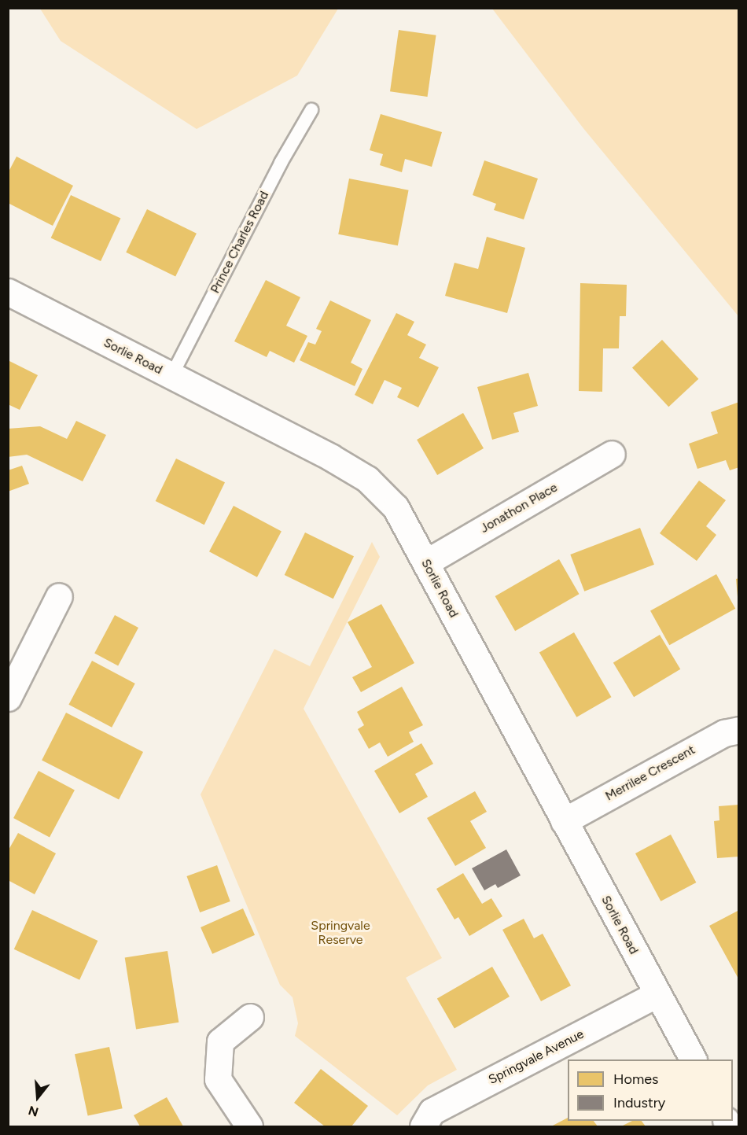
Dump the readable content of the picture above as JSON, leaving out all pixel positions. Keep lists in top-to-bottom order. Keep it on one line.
{"streets":{"street":["Sorlie Road","Jonathon Place","Merrilee Crescent","Springvale Avenue"],"lane":["Prince Charles Road"]},"crossings":[["Prince Charles Road","Sorlie Road"],["Sorlie Road","Jonathon Place"],["Sorlie Road","Merrilee Crescent"],["Sorlie Road","Springvale Avenue"]],"parks":["Springvale Reserve"],"legend":["Homes","Industry"],"north":"bottom"}
